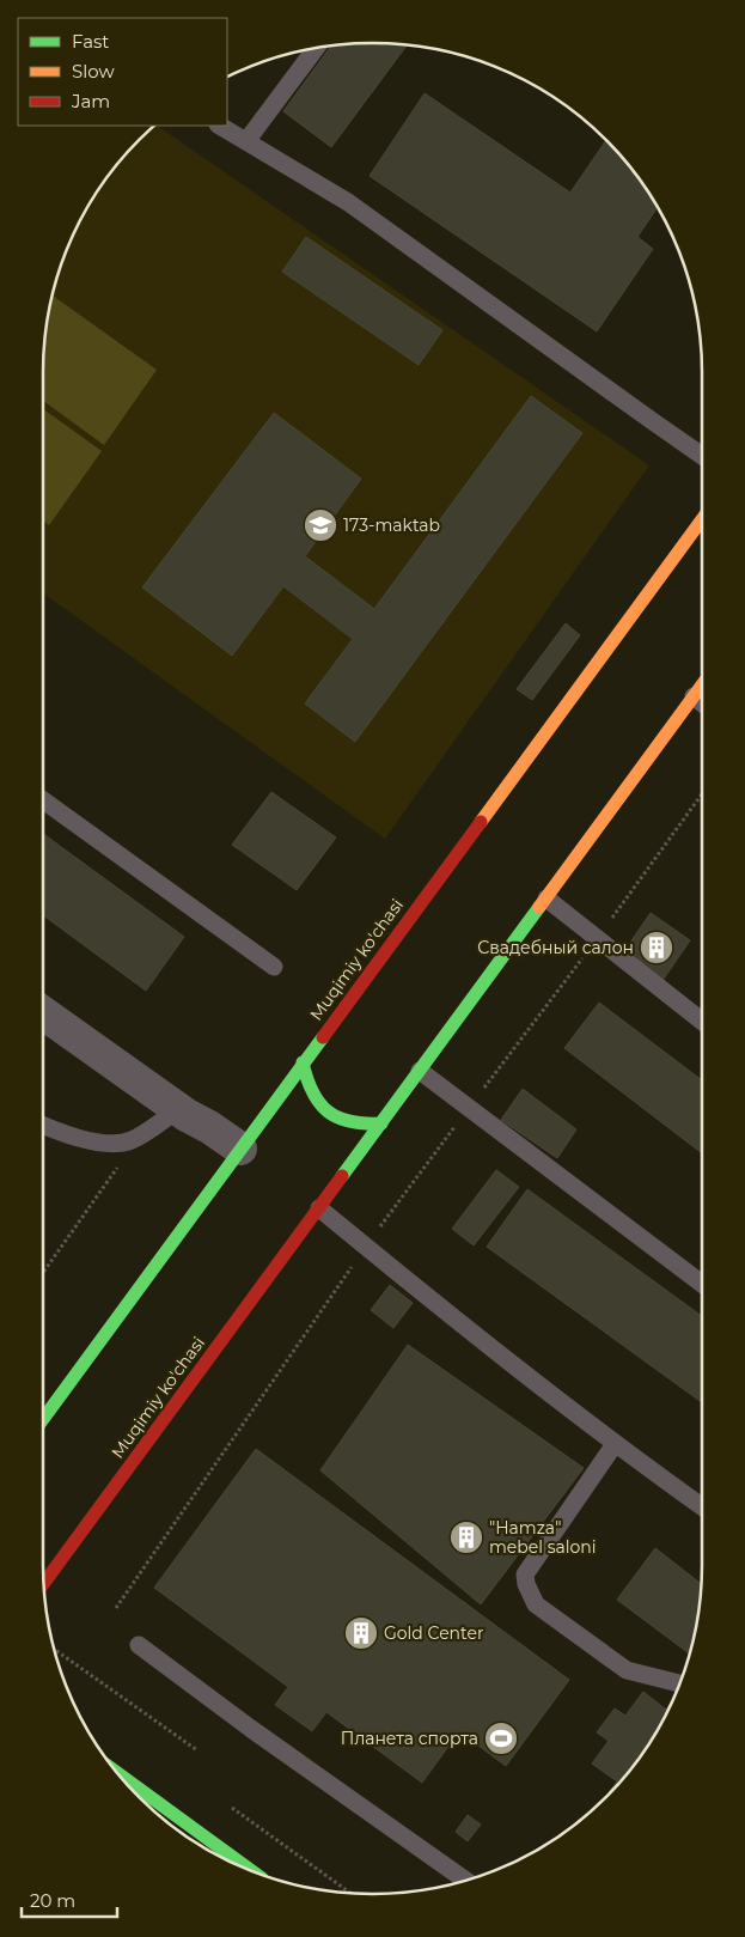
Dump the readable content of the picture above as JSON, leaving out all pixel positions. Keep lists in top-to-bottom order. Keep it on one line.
{"streets":{"main road":["Muqimiy ko'chasi"]},"places":{"school or university":["173-maktab"],"building":["Свадебный салон","\"Hamza\" mebel saloni","Gold Center"],"sports":["Планета спорта"]},"legend":["Fast","Slow","Jam"],"scale_bar":"20 m"}
